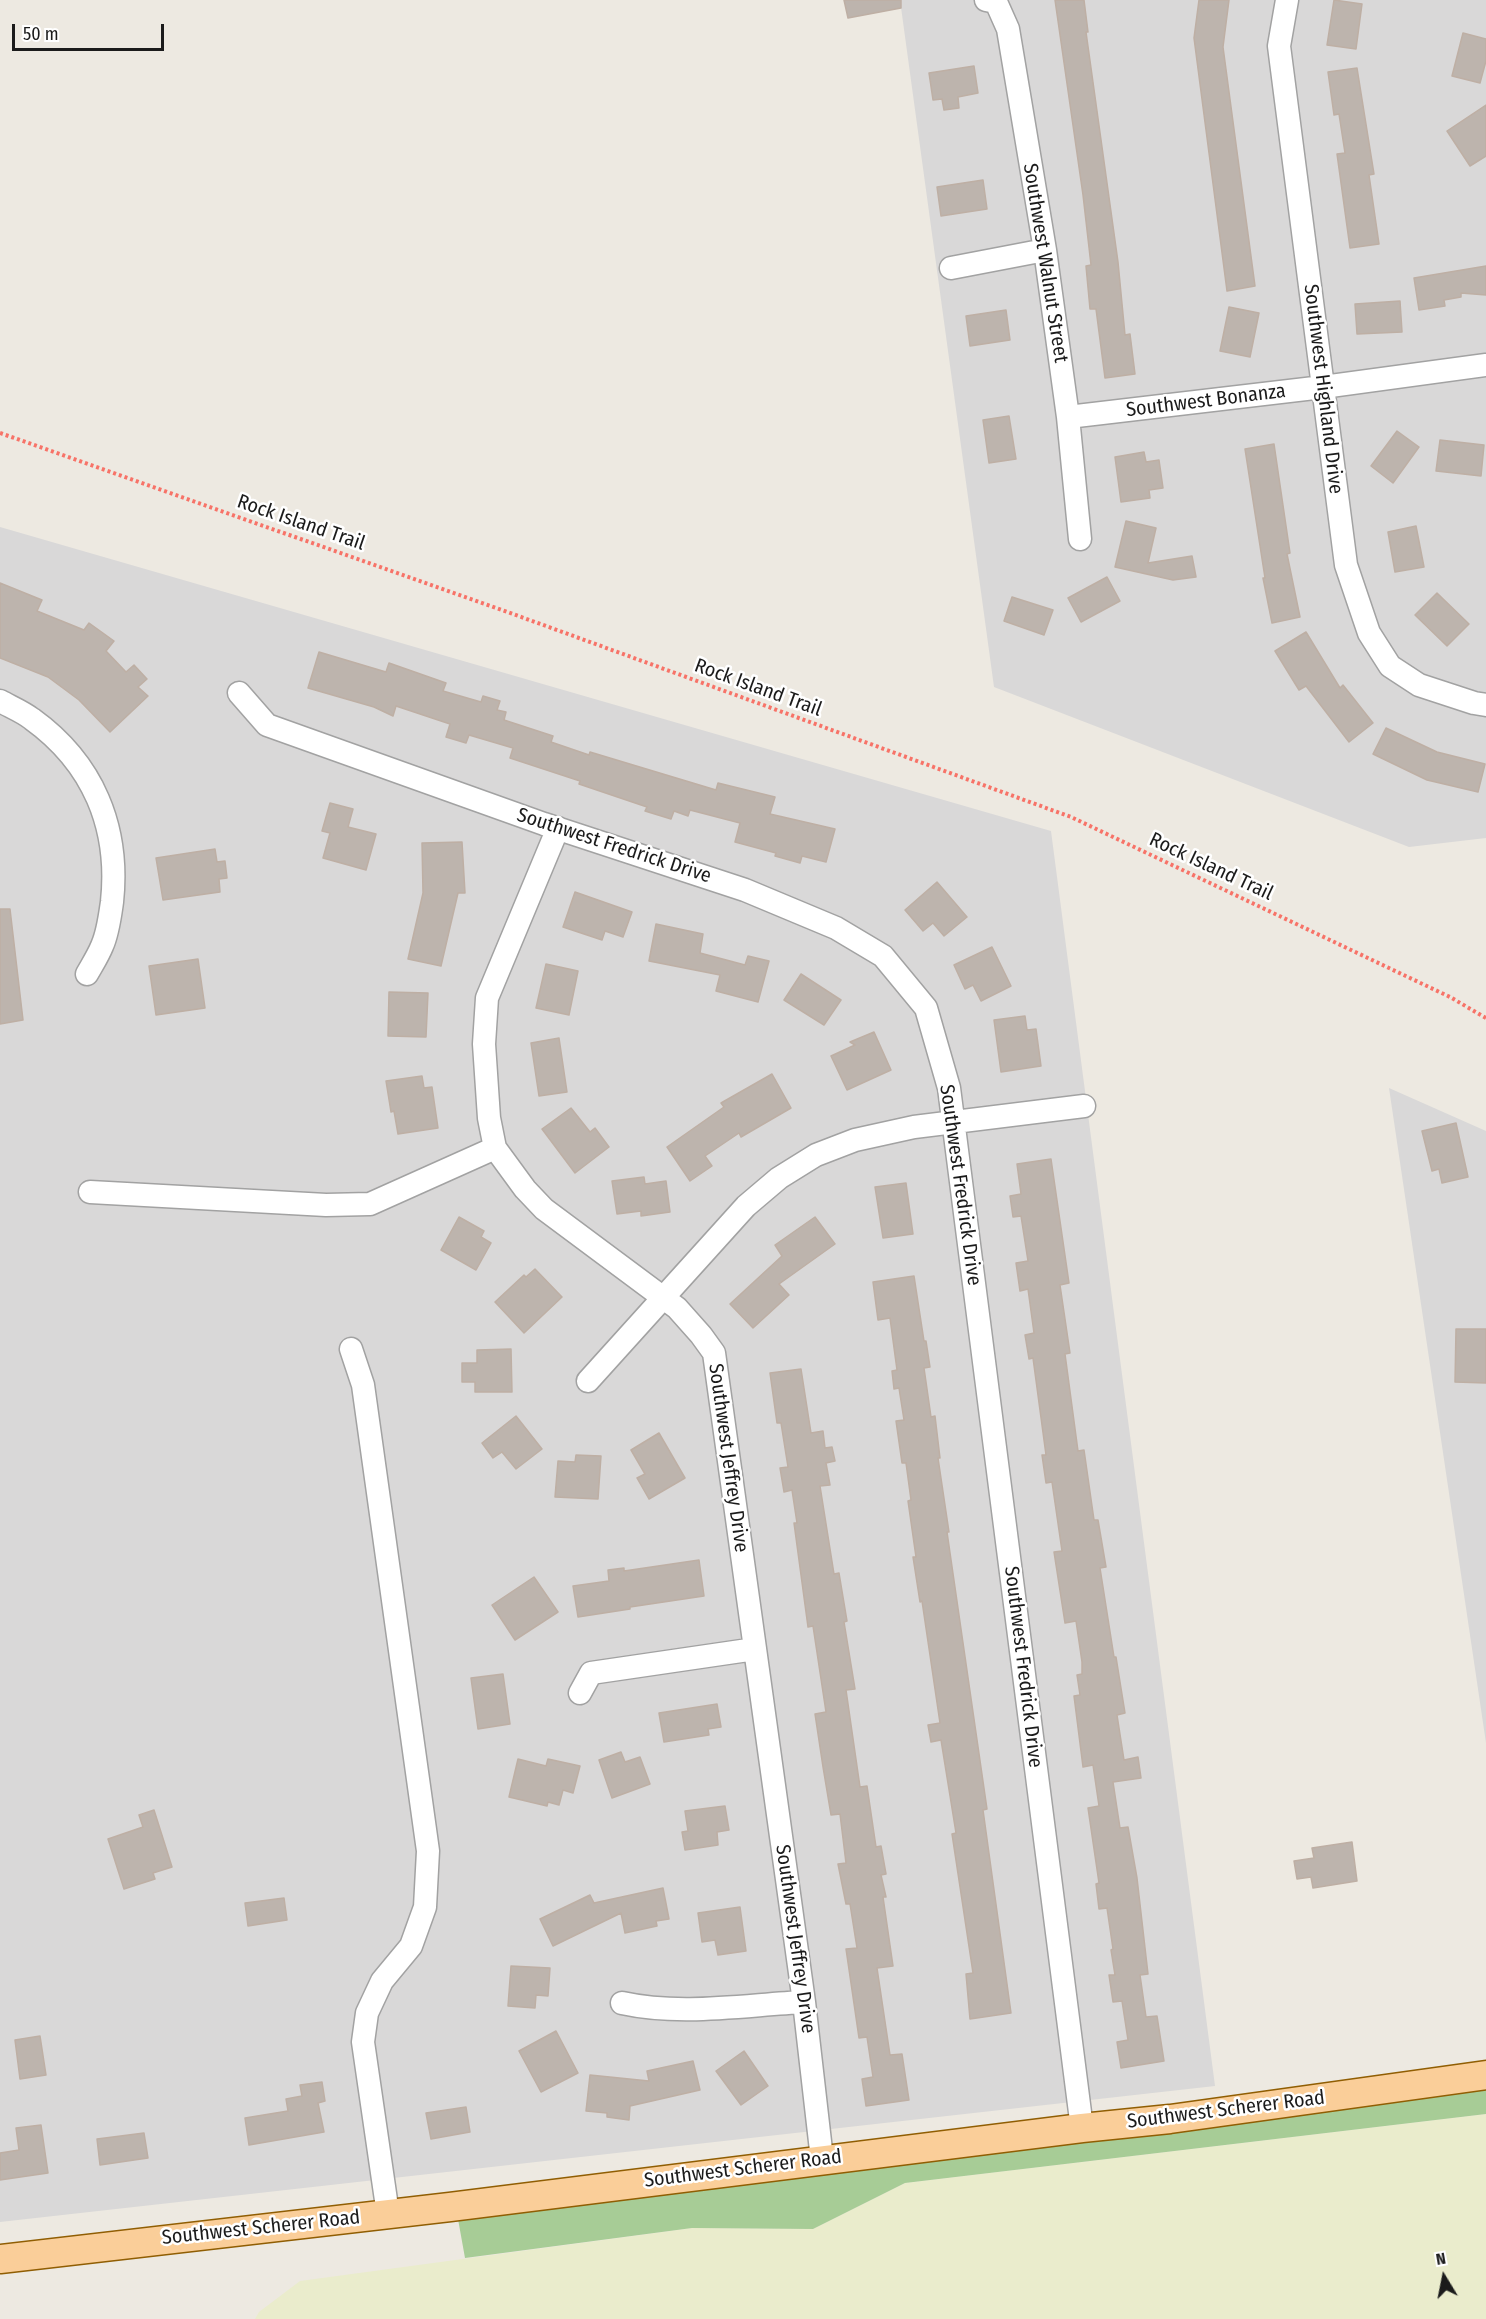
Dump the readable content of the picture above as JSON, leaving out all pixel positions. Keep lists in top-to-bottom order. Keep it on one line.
{"streets":{"main road":["Southwest Scherer Road"],"street":["Southwest Walnut Street","Southwest Highland Drive","Southwest Bonanza","Southwest Fredrick Drive","Southwest Jeffrey Drive"],"path":["Rock Island Trail"]},"crossings":[["Southwest Walnut Street","Southwest Bonanza"],["Southwest Highland Drive","Southwest Bonanza"],["Southwest Fredrick Drive","Southwest Jeffrey Drive"],["Southwest Fredrick Drive","Southwest Scherer Road"],["Southwest Jeffrey Drive","Southwest Scherer Road"]],"scale_bar":"50 m","north":"top"}
